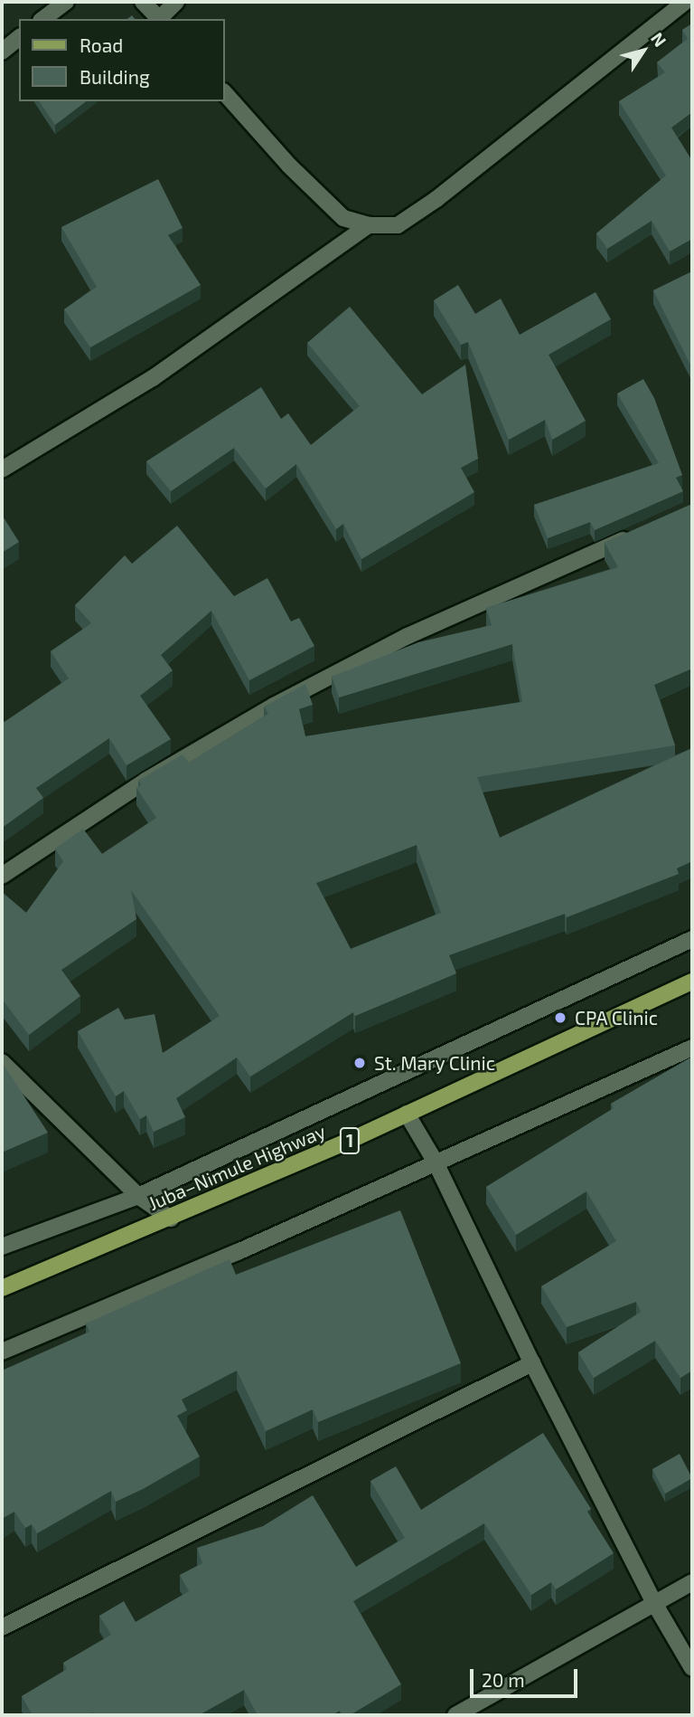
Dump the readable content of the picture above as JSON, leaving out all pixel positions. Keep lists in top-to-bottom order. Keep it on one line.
{"streets":{"main road":["1","Juba–Nimule Highway"]},"places":["CPA Clinic","St. Mary Clinic"],"legend":["Road","Building"],"scale_bar":"20 m","north":"top right"}
